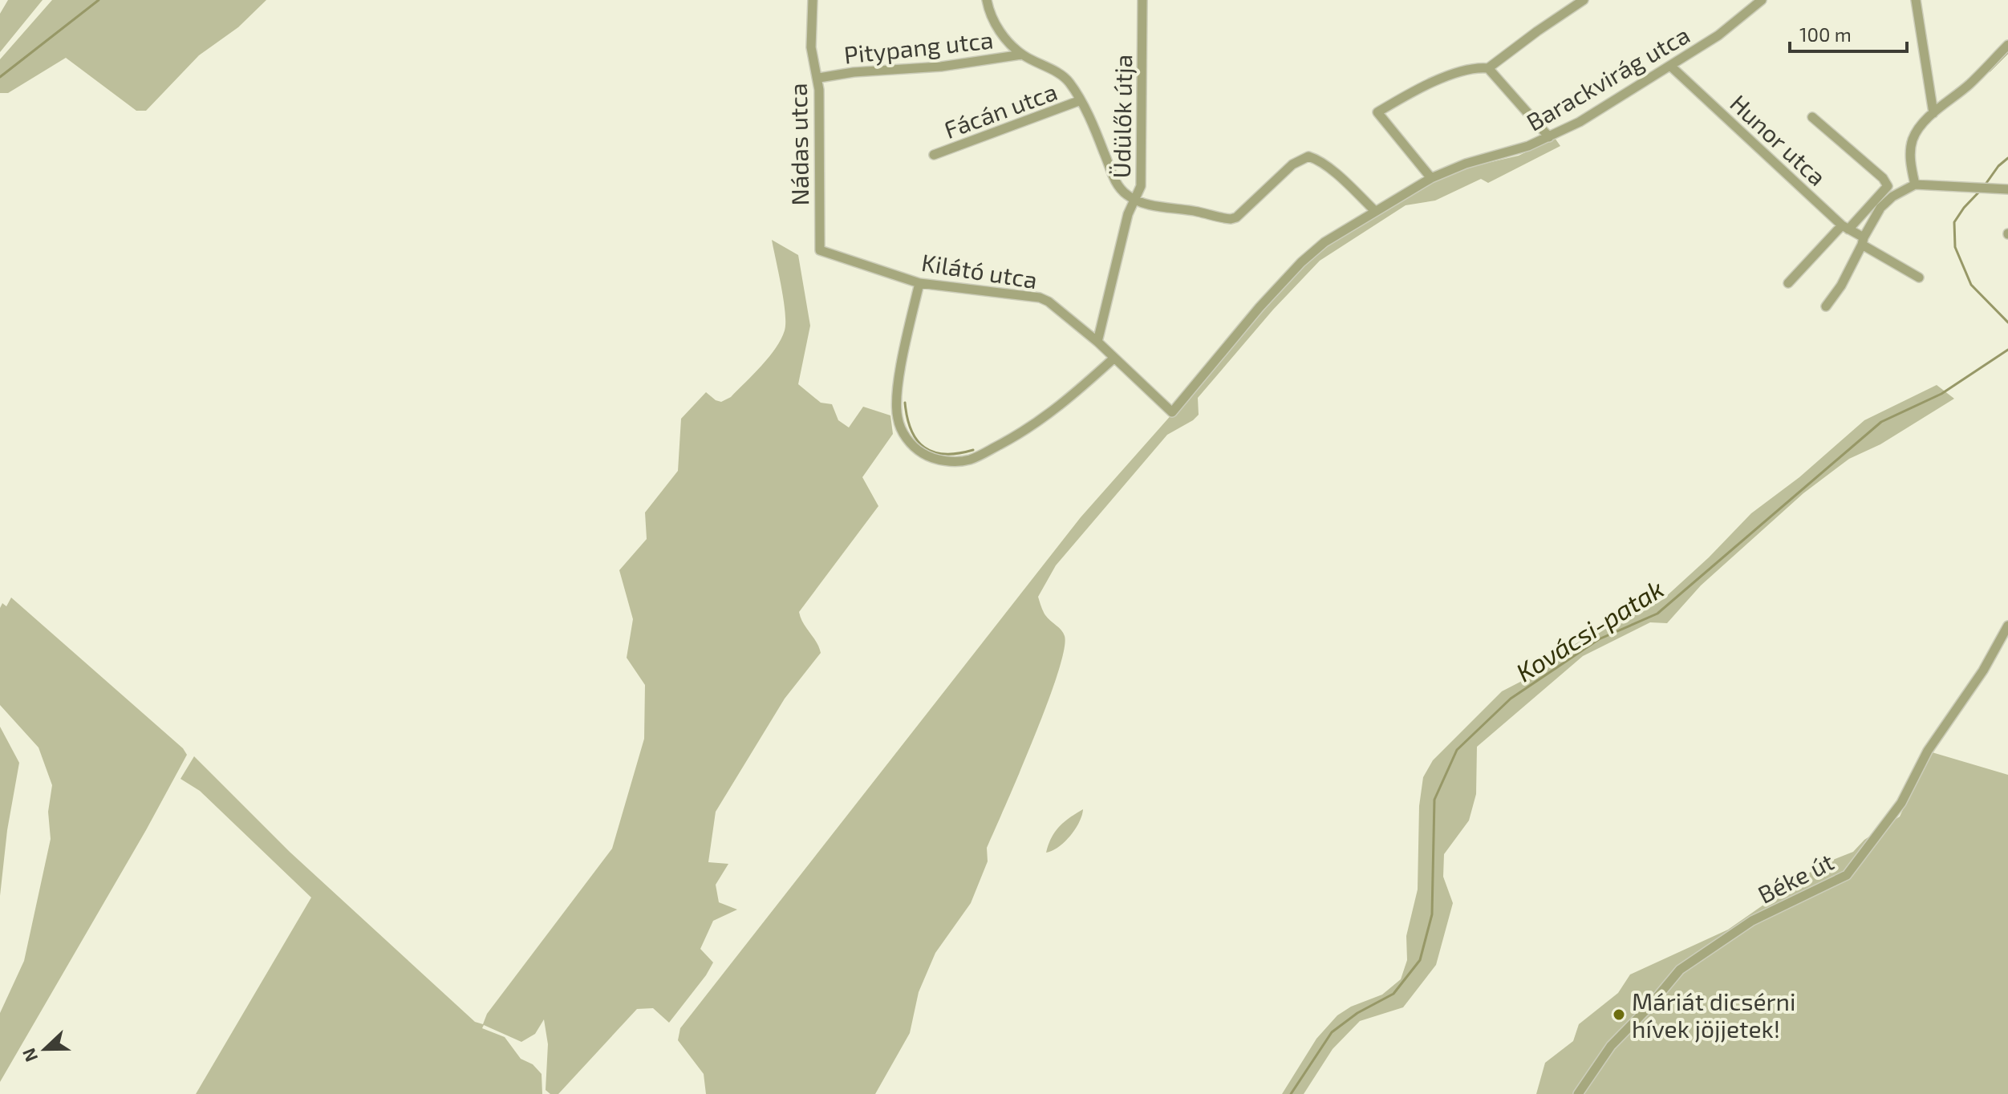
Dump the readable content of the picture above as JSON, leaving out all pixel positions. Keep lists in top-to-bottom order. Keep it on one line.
{"streets":{"street":["Pitypang utca","Barackvirág utca","Fácán utca","Üdülők útja","Hunor utca","Nádas utca","Kilátó utca","Béke út"]},"crossings":[["Pitypang utca","Nádas utca"],["Barackvirág utca","Hunor utca"],["Barackvirág utca","Kilátó utca"],["Üdülők útja","Kilátó utca"],["Nádas utca","Kilátó utca"]],"water":["Kovácsi-patak"],"places":["Máriát dicsérni hívek jöjjetek!"],"scale_bar":"100 m","north":"left"}
